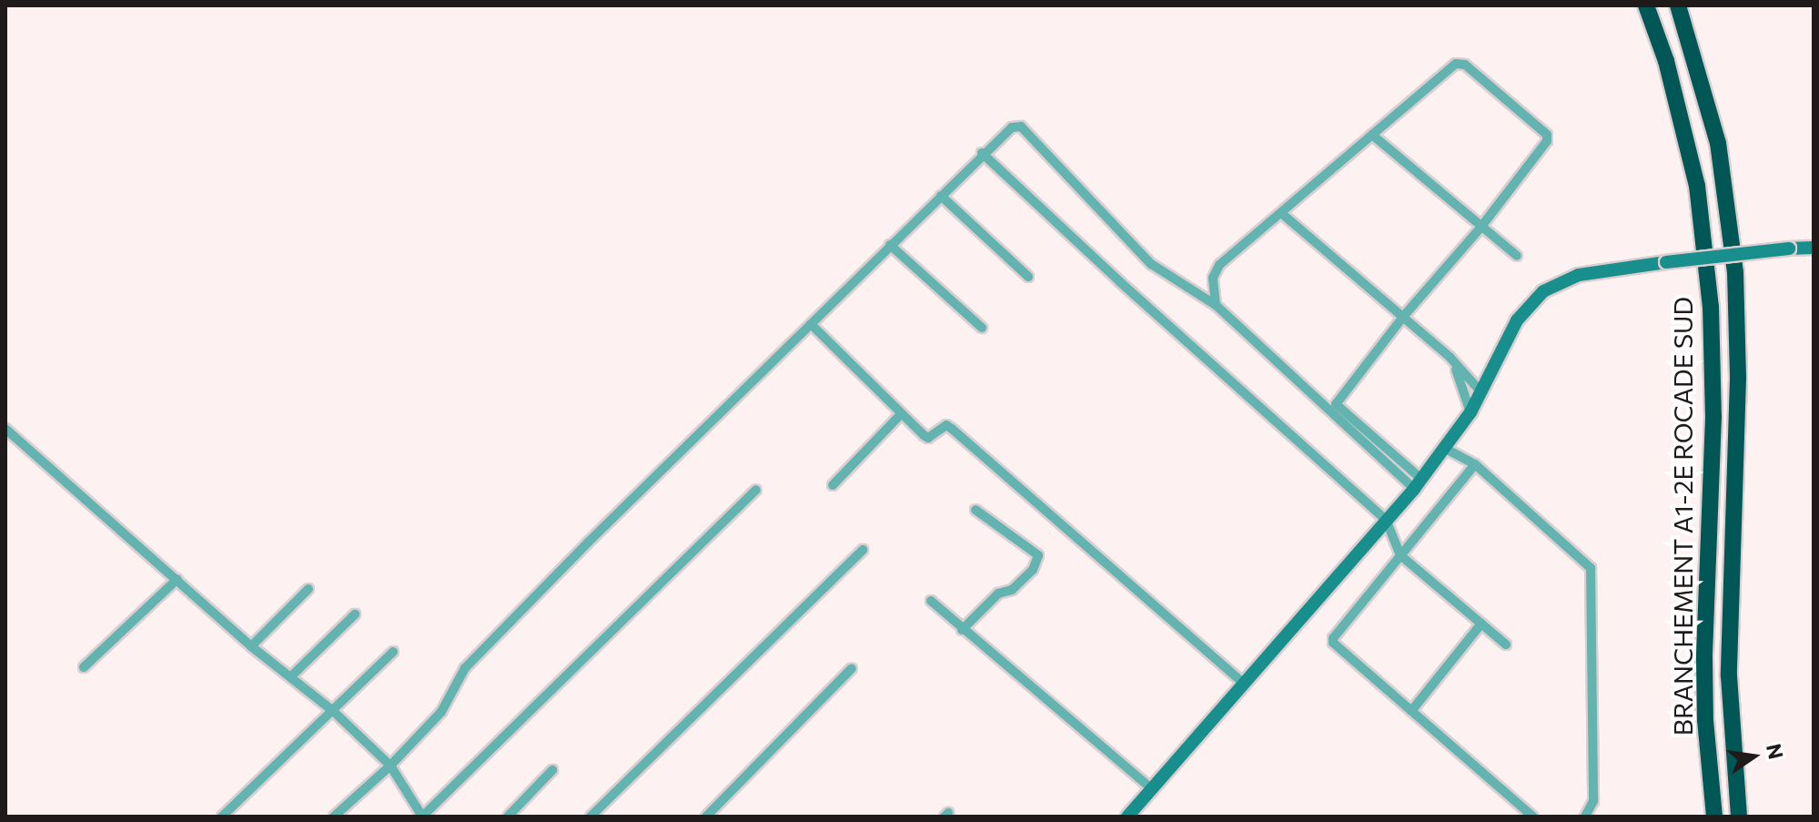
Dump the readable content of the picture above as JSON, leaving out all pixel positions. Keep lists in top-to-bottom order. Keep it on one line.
{"streets":{"highway":["BRANCHEMENT A1-2E ROCADE SUD"]},"north":"right"}
